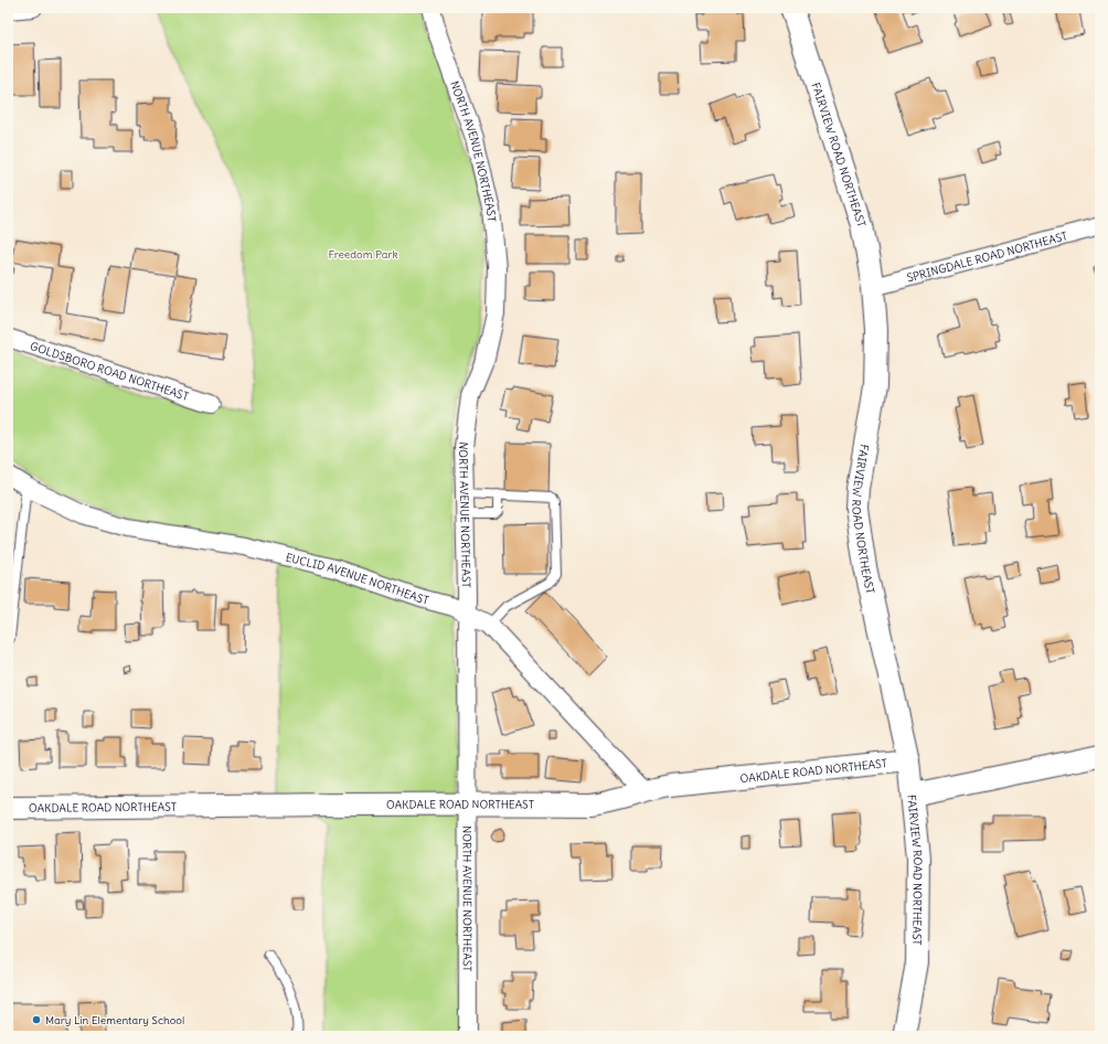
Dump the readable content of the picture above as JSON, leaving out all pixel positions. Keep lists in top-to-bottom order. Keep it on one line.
{"streets":{"street":["NORTH AVENUE NORTHEAST","FAIRVIEW ROAD NORTHEAST","SPRINGDALE ROAD NORTHEAST","GOLDSBORO ROAD NORTHEAST","EUCLID AVENUE NORTHEAST","OAKDALE ROAD NORTHEAST"]},"crossings":[["NORTH AVENUE NORTHEAST","EUCLID AVENUE NORTHEAST"],["NORTH AVENUE NORTHEAST","OAKDALE ROAD NORTHEAST"],["FAIRVIEW ROAD NORTHEAST","SPRINGDALE ROAD NORTHEAST"],["FAIRVIEW ROAD NORTHEAST","OAKDALE ROAD NORTHEAST"],["EUCLID AVENUE NORTHEAST","OAKDALE ROAD NORTHEAST"]],"parks":["Freedom Park"],"places":["Mary Lin Elementary School"]}
